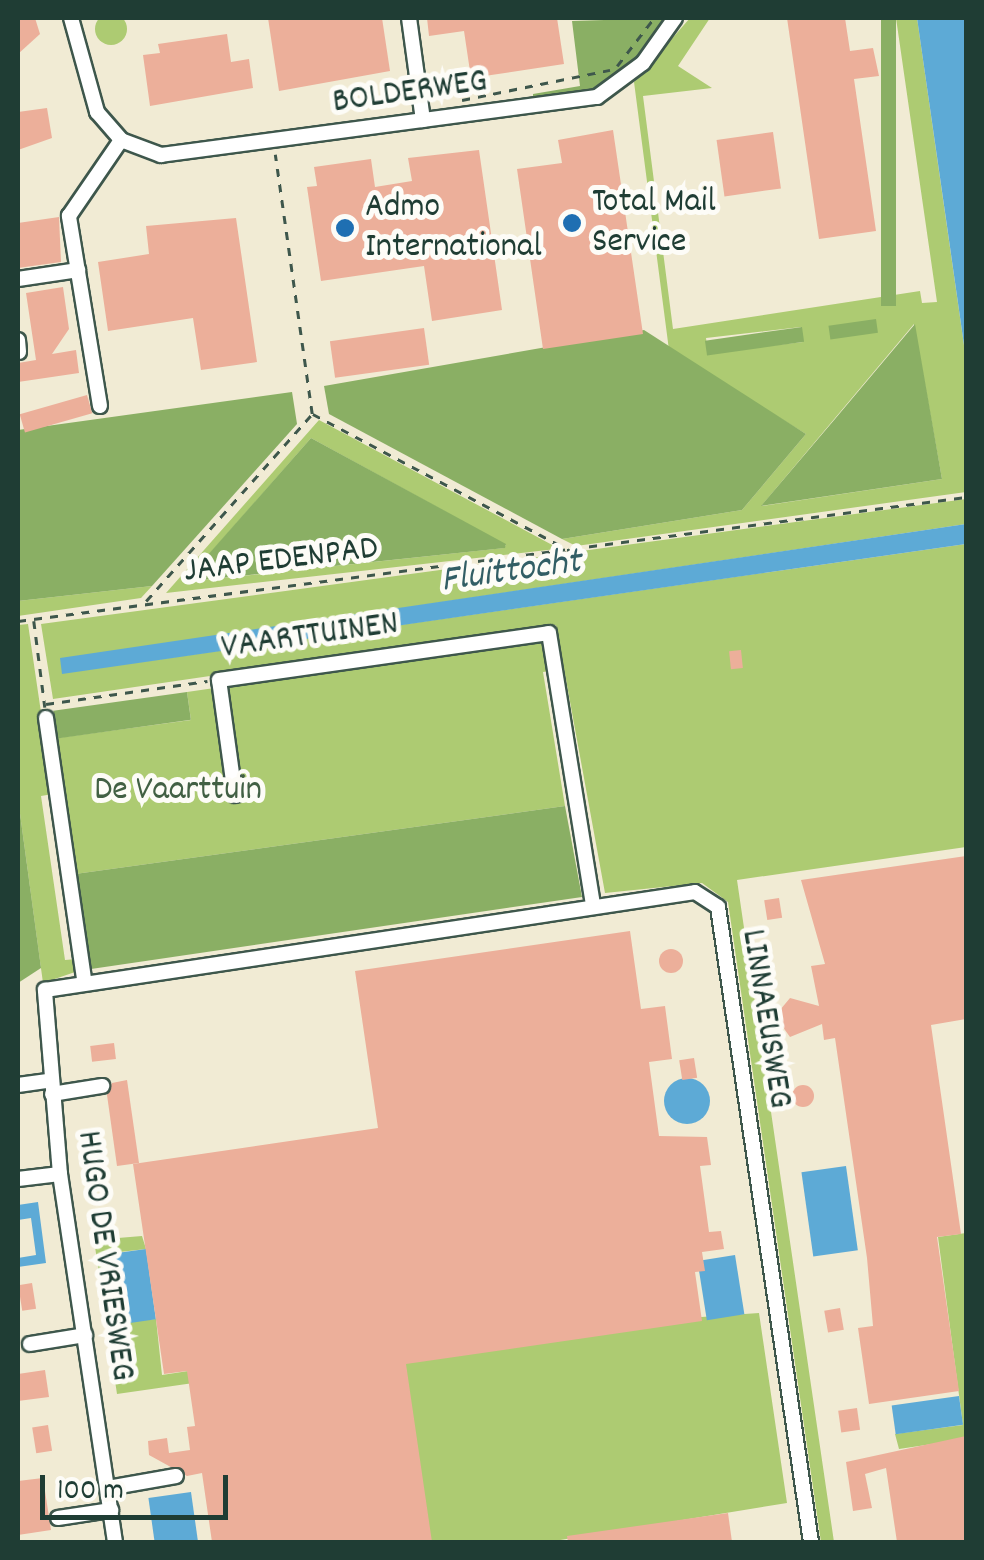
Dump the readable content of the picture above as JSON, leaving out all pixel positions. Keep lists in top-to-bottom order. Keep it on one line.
{"streets":{"street":["BOLDERWEG","VAARTTUINEN","LINNAEUSWEG","HUGO DE VRIESWEG"],"path":["JAAP EDENPAD"]},"crossings":[["VAARTTUINEN","LINNAEUSWEG"],["LINNAEUSWEG","HUGO DE VRIESWEG"]],"water":["Fluittocht"],"parks":["De Vaarttuin"],"places":["Total Mail Service","Admo International"],"scale_bar":"100 m"}
